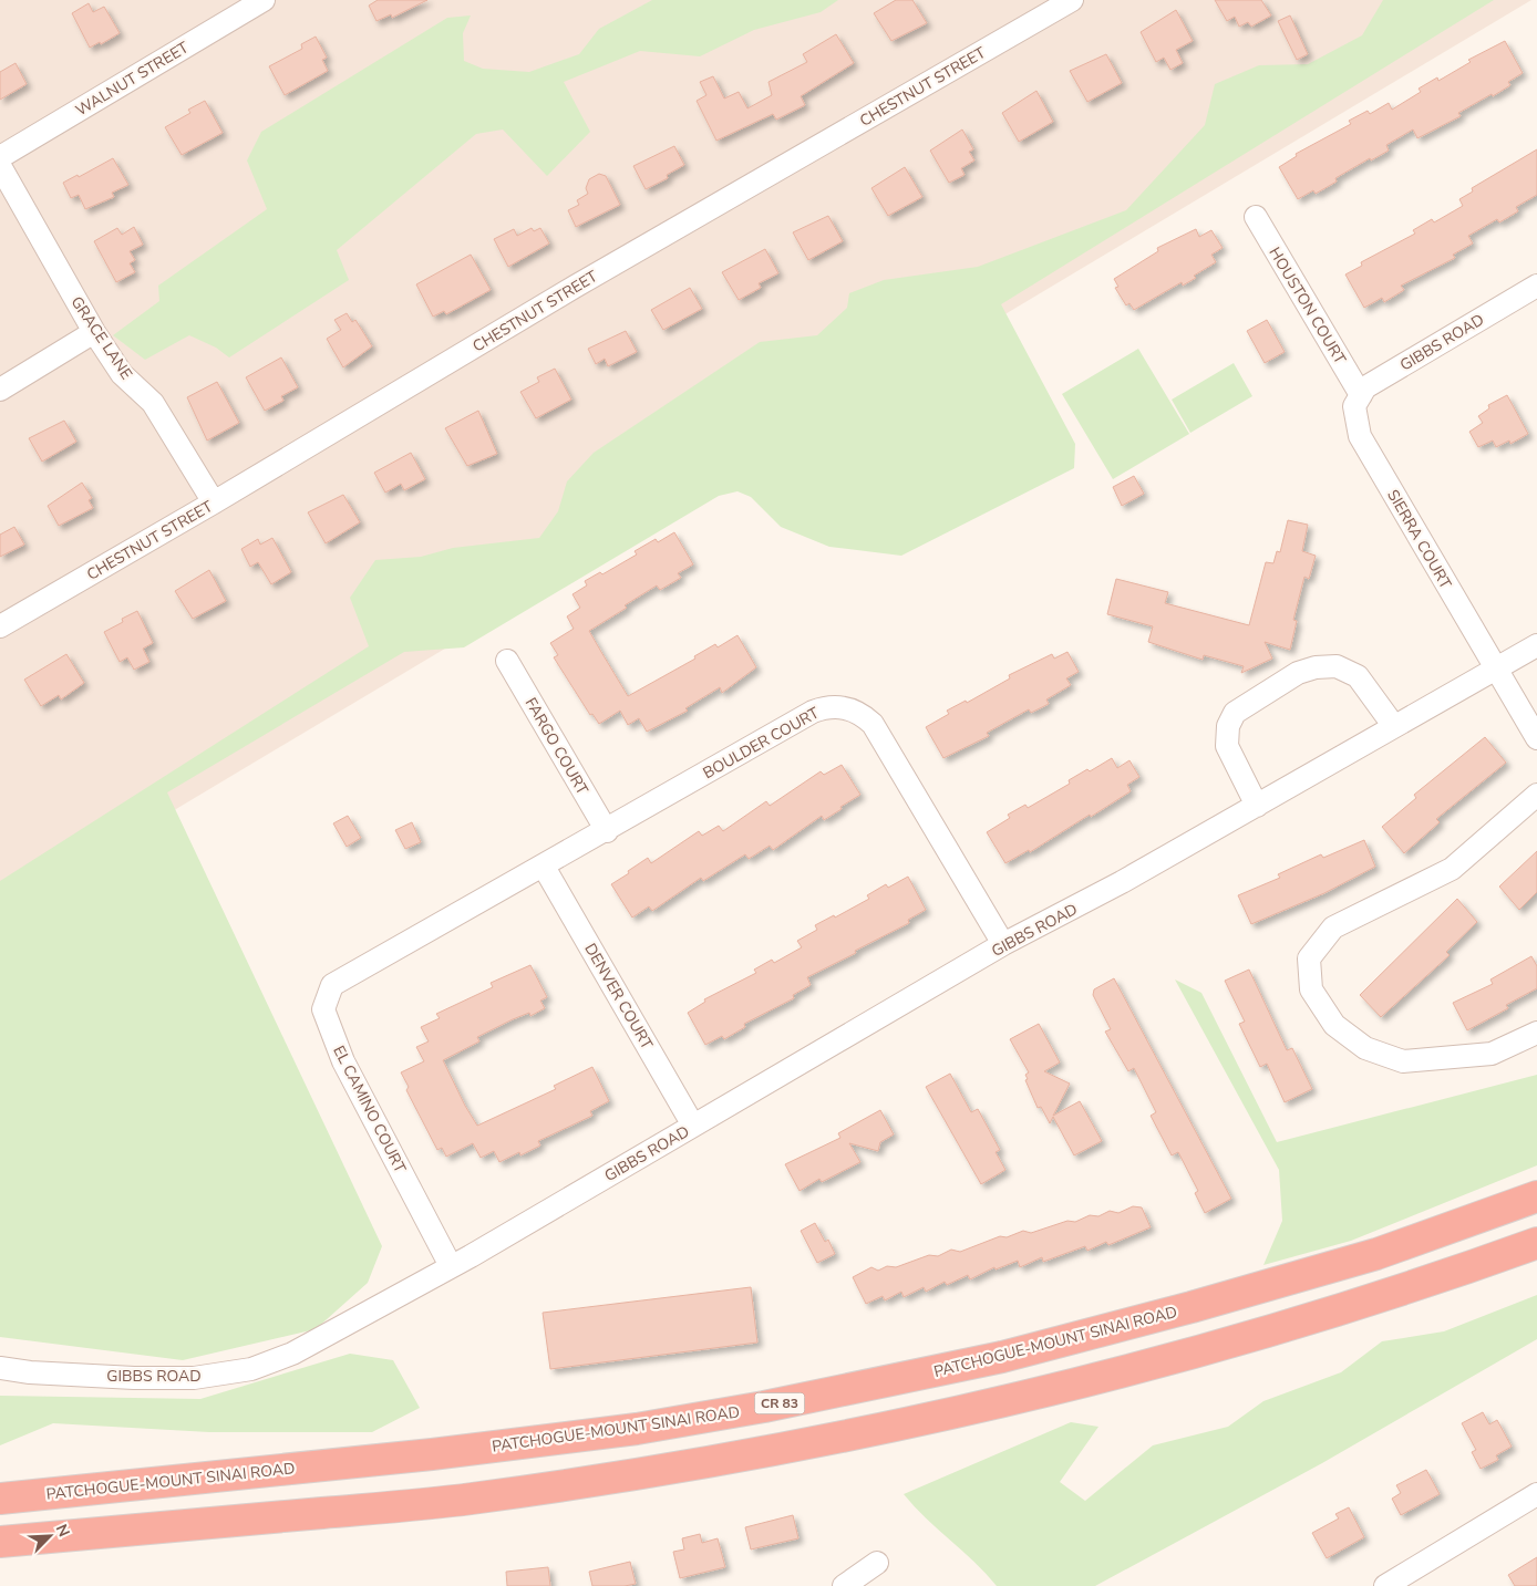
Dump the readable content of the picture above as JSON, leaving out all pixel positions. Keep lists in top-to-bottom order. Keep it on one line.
{"streets":{"highway":["PATCHOGUE-MOUNT SINAI ROAD","CR 83"],"street":["WALNUT STREET","CHESTNUT STREET","HOUSTON COURT","GRACE LANE","GIBBS ROAD","SIERRA COURT","BOULDER COURT","FARGO COURT","DENVER COURT","EL CAMINO COURT"]},"crossings":[["CHESTNUT STREET","GRACE LANE"],["HOUSTON COURT","GIBBS ROAD"],["HOUSTON COURT","SIERRA COURT"],["GIBBS ROAD","SIERRA COURT"],["GIBBS ROAD","BOULDER COURT"],["GIBBS ROAD","DENVER COURT"],["GIBBS ROAD","EL CAMINO COURT"],["BOULDER COURT","FARGO COURT"],["BOULDER COURT","DENVER COURT"],["BOULDER COURT","EL CAMINO COURT"],["DENVER COURT","EL CAMINO COURT"]],"north":"top right"}
